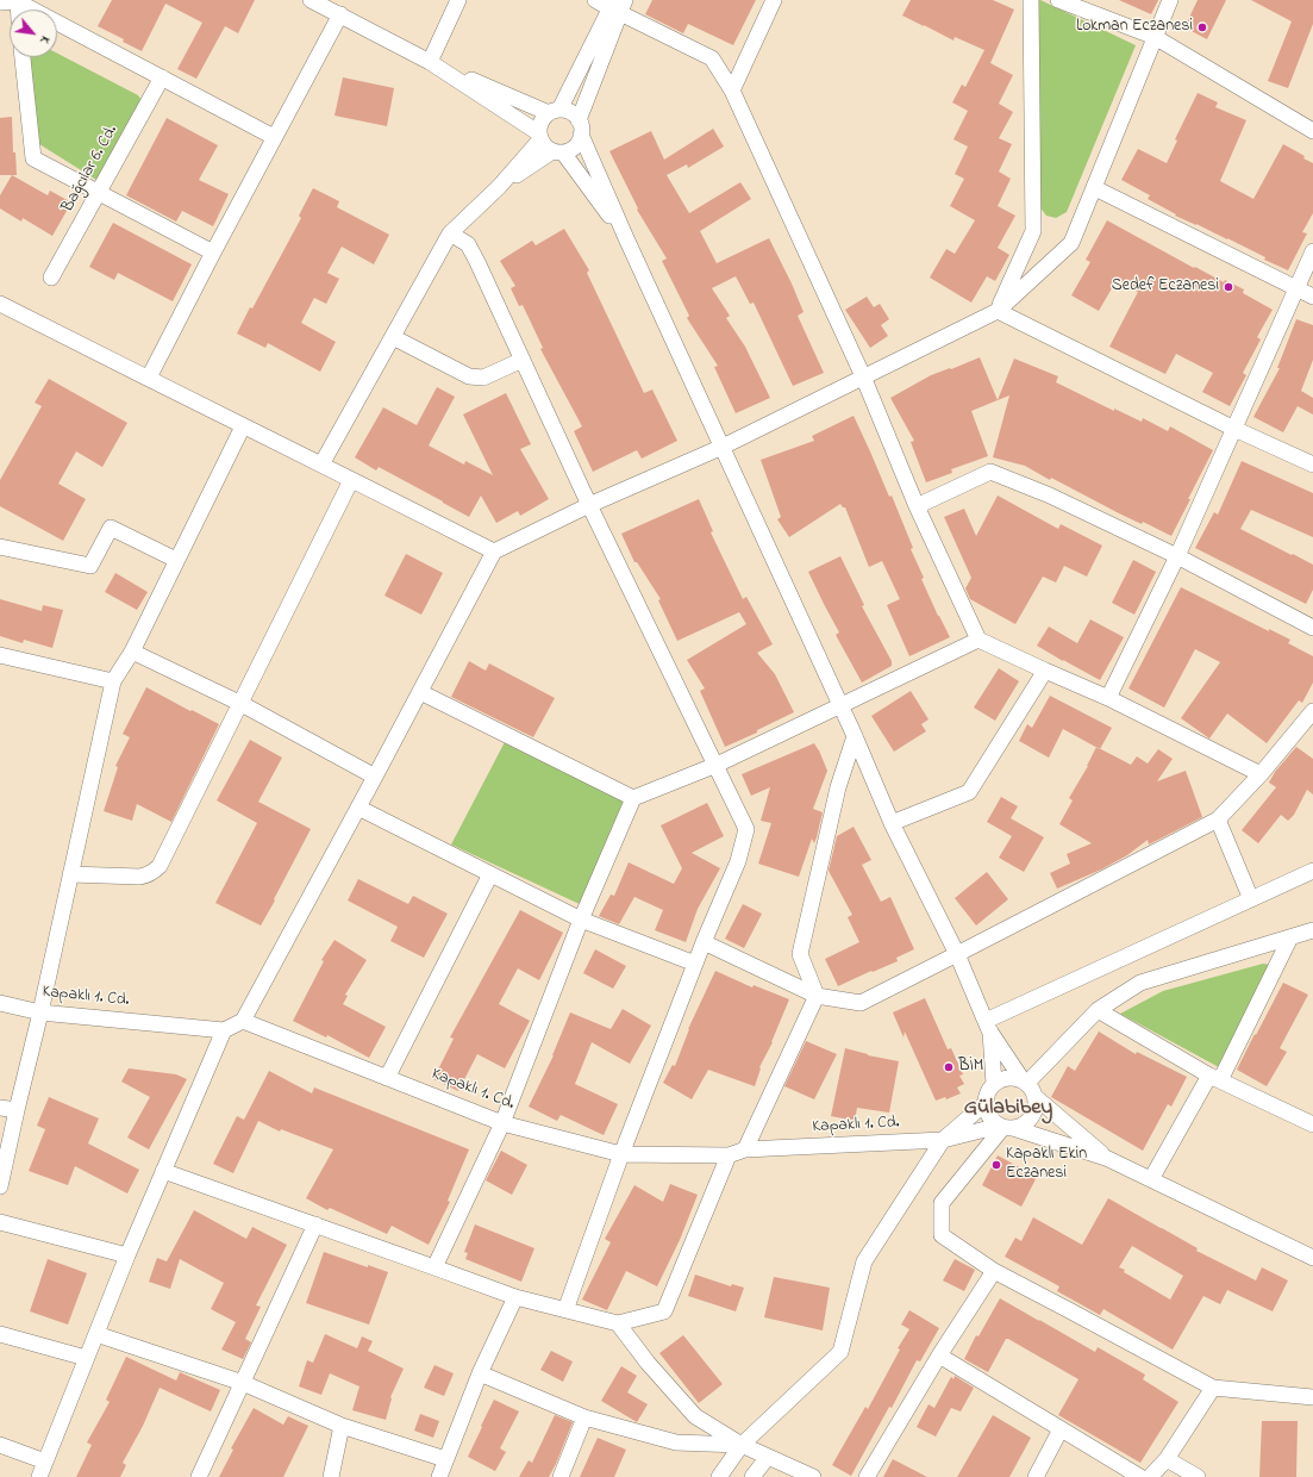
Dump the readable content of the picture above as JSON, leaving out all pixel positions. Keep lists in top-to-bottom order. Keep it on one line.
{"streets":{"street":["Bağcılar 6. Cd.","Kapaklı 1. Cd."]},"districts":["Gülabibey"],"places":["Lokman Eczanesi","Sedef Eczanesi","BİM","Kapaklı Ekin Eczanesi"],"north":"bottom right"}
